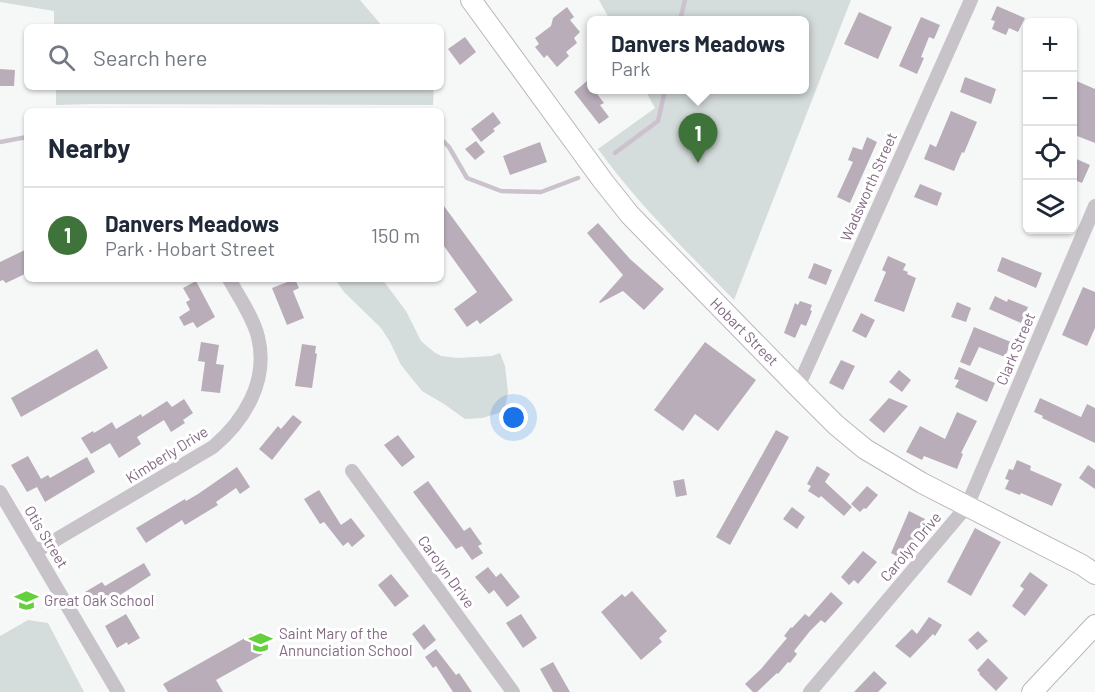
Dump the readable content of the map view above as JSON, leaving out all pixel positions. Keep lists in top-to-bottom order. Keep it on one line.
{"streets":{"main road":["Hobart Street"],"street":["Wadsworth Street","Clark Street","Kimberly Drive","Otis Street","Carolyn Drive"]},"crossings":[["Wadsworth Street","Hobart Street"],["Hobart Street","Clark Street"],["Hobart Street","Carolyn Drive"],["Clark Street","Carolyn Drive"],["Kimberly Drive","Otis Street"]],"places":{"school or university":["Great Oak School","Saint Mary of the Annunciation School"]},"page":{"popup":["Danvers Meadows","Park"],"map_buttons":["+","−"],"search":"Search here","heading":"Nearby","pins":"1","list":[{"mark":"1","name":"Danvers Meadows","note":"Park · Hobart Street","value":"150 m"}]}}
